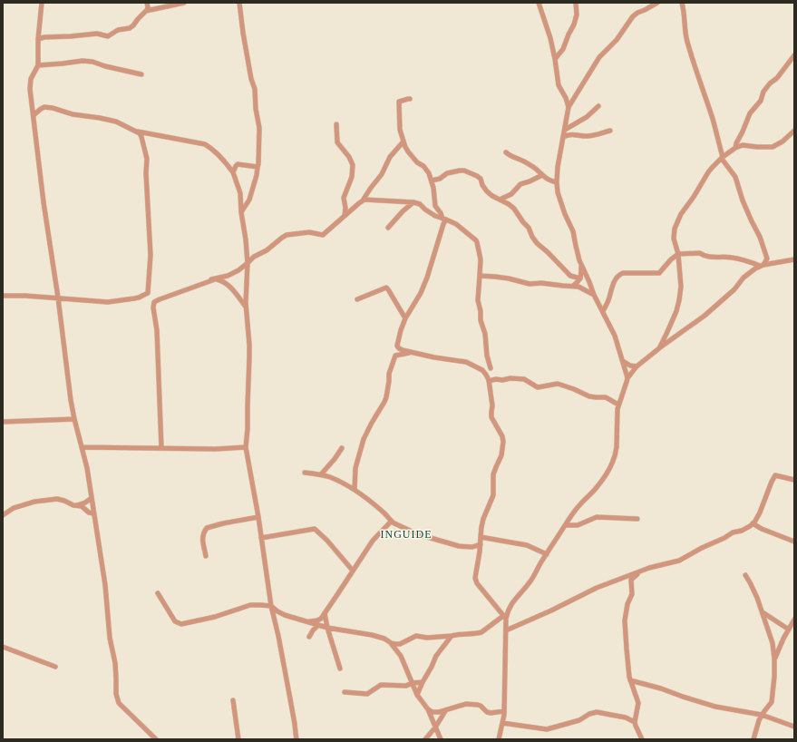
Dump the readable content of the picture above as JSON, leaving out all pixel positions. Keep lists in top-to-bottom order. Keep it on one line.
{"districts":["INGUIDE"]}
